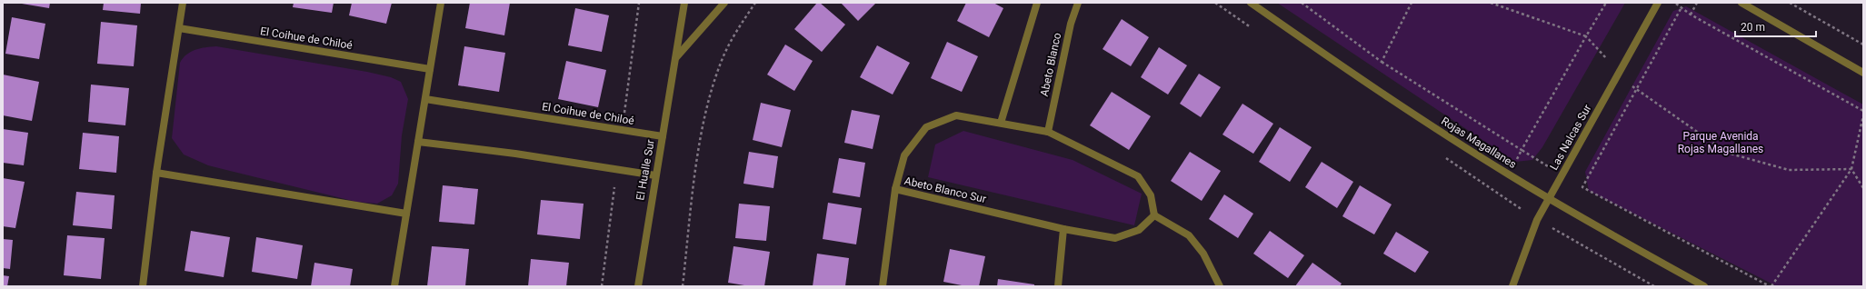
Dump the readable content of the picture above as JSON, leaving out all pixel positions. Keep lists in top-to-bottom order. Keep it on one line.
{"streets":{"street":["El Coihue de Chiloé","Abeto Blanco","Las Nalcas Sur","Rojas Magallanes","El Hualle Sur","Abeto Blanco Sur"]},"crossings":[["El Coihue de Chiloé","El Hualle Sur"],["Abeto Blanco","Abeto Blanco Sur"],["Las Nalcas Sur","Rojas Magallanes"]],"parks":["Parque Avenida Rojas Magallanes"],"scale_bar":"20 m"}
